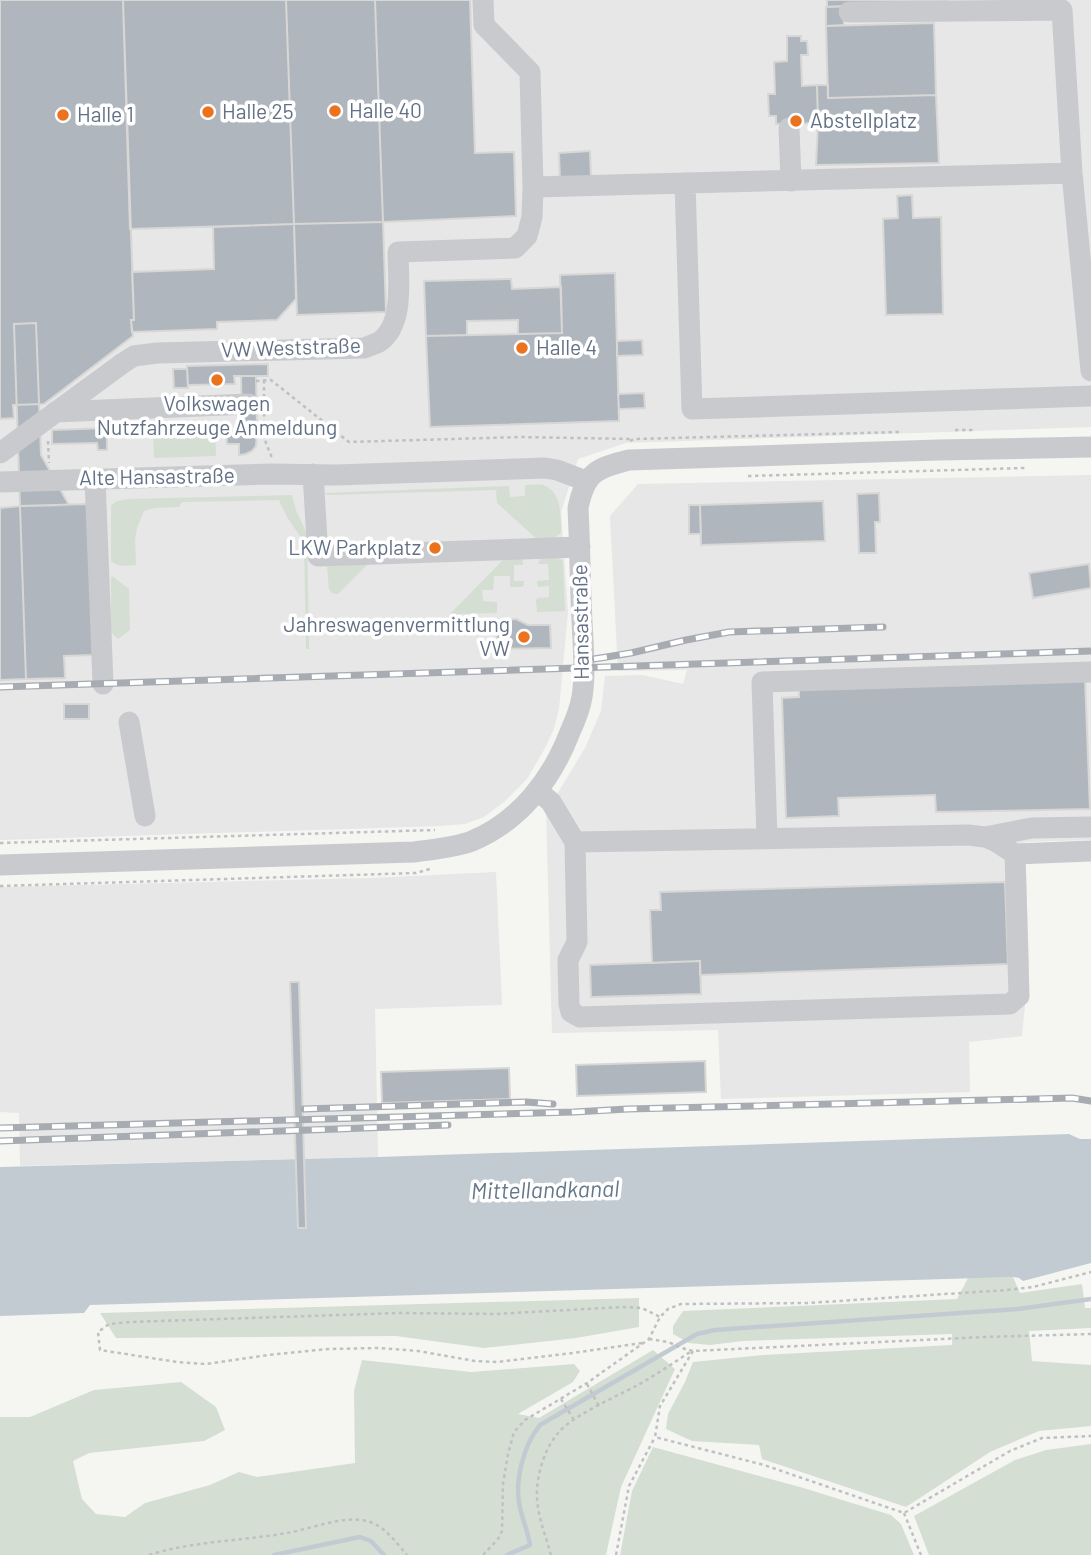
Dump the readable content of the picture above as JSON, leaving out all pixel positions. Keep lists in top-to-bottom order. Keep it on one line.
{"streets":{"street":["VW Weststraße","Alte Hansastraße","Hansastraße"]},"crossings":[["Alte Hansastraße","Hansastraße"]],"water":["Mittellandkanal"],"places":["Halle 40","Halle 25","Halle 1","Abstellplatz","Halle 4","Volkswagen Nutzfahrzeuge Anmeldung","LKW Parkplatz","Jahreswagenvermittlung VW"]}
